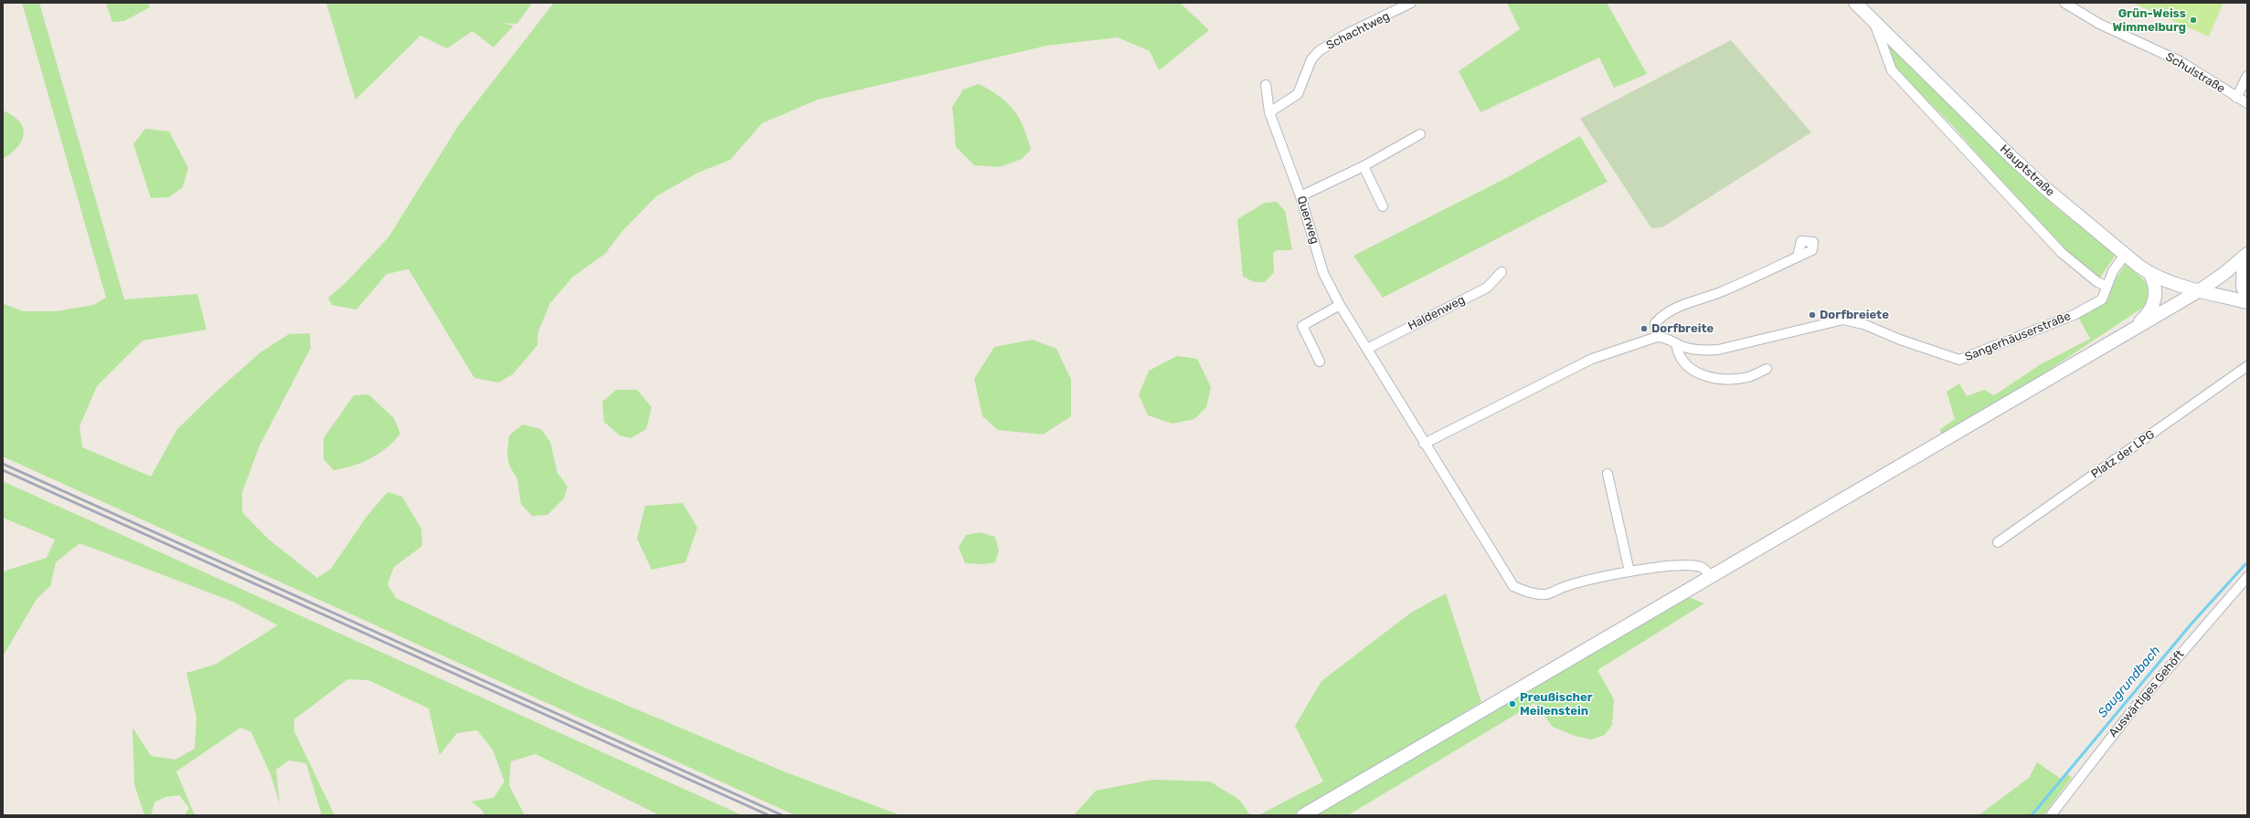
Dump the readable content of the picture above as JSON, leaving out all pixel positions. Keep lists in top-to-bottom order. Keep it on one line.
{"streets":{"main road":["Hauptstraße"],"street":["Schachtweg","Schulstraße","Querweg","Haldenweg","Sangerhäuserstraße","Platz der LPG","Auswärtiges Gehöft"]},"crossings":[["Schachtweg","Querweg"],["Hauptstraße","Sangerhäuserstraße"],["Querweg","Haldenweg"]],"water":["Saugrundbach"],"places":["Grün-Weiss Wimmelburg","Dorfbreiete","Dorfbreite","Preußischer Meilenstein"]}
